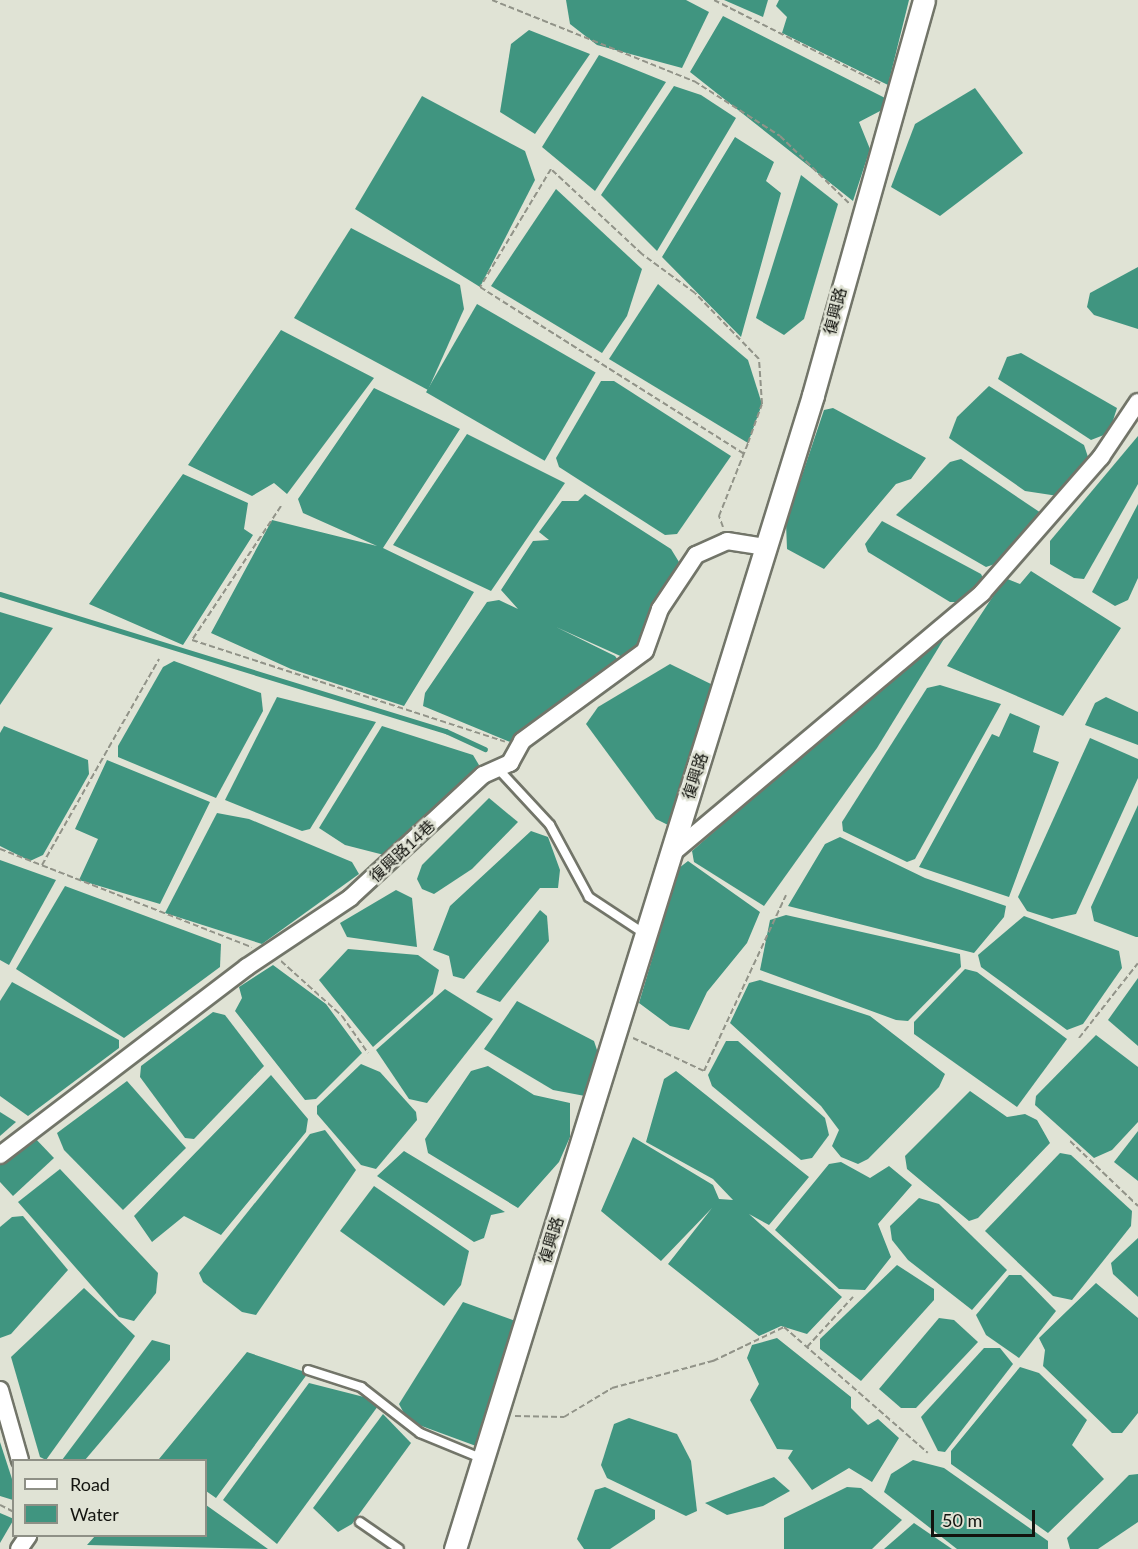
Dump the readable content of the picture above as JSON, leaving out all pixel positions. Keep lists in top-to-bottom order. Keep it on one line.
{"streets":{"street":["復興路","復興路14巷"]},"legend":["Road","Water"],"scale_bar":"50 m"}
